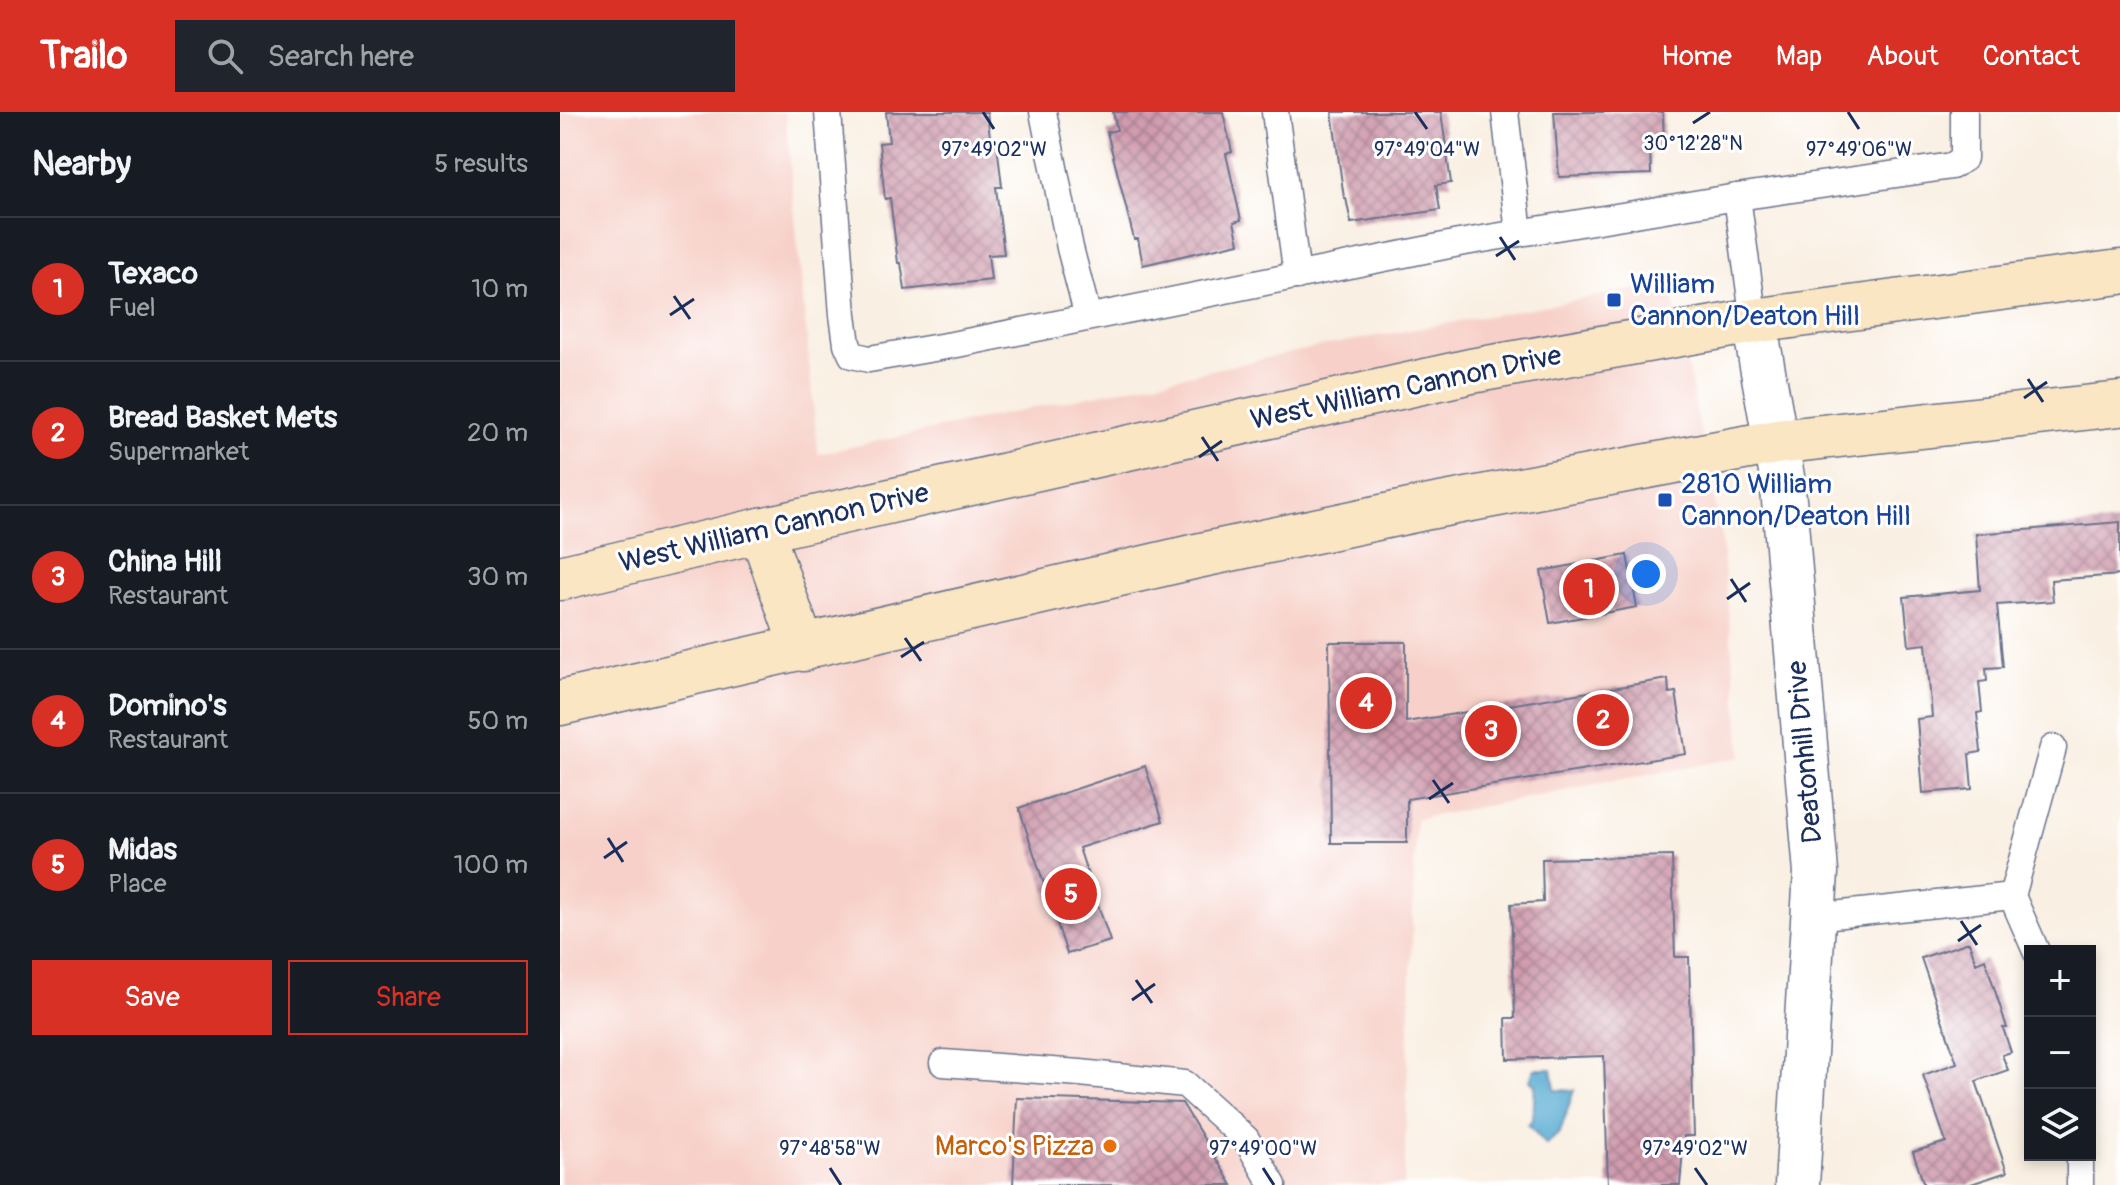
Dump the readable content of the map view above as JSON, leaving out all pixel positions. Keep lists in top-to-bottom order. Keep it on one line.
{"streets":{"main road":["West William Cannon Drive"],"street":["Deatonhill Drive"]},"crossings":[["West William Cannon Drive","Deatonhill Drive"]],"places":{"transit":["William Cannon/Deaton Hill","2810 William Cannon/Deaton Hill"],"other":["Marco's Pizza"]},"page":{"header":"Trailo","search":"Search here","nav":["Home","Map","About","Contact"],"heading":["Nearby","5 results"],"list":[{"mark":"1","name":"Texaco","note":"Fuel","value":"10 m"},{"mark":"2","name":"Bread Basket Mets","note":"Supermarket","value":"20 m"},{"mark":"3","name":"China Hill","note":"Restaurant","value":"30 m"},{"mark":"4","name":"Domino's","note":"Restaurant","value":"50 m"},{"mark":"5","name":"Midas","note":"Place","value":"100 m"}],"pins":["1","4","2","3","5"],"buttons":["Save","Share"],"map_buttons":["+","−"]},"coordinates":["30°12'28\"N","97°49'02\"W","97°49'04\"W","97°49'06\"W","97°48'58\"W","97°49'00\"W"]}
